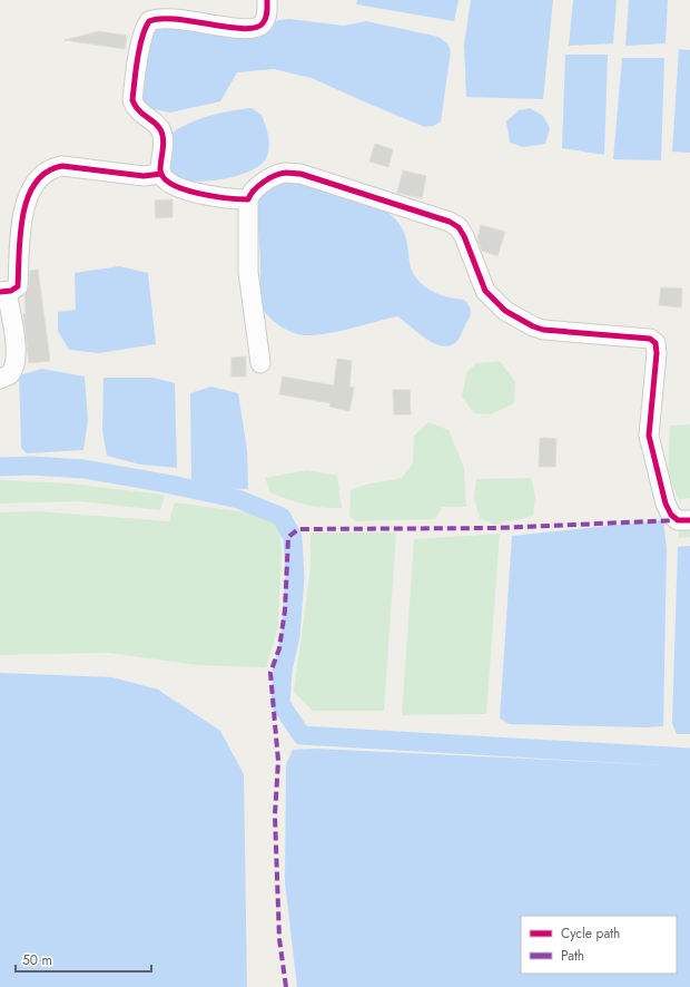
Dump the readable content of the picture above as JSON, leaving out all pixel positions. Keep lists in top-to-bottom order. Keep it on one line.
{"legend":["Cycle path","Path"],"scale_bar":"50 m"}
